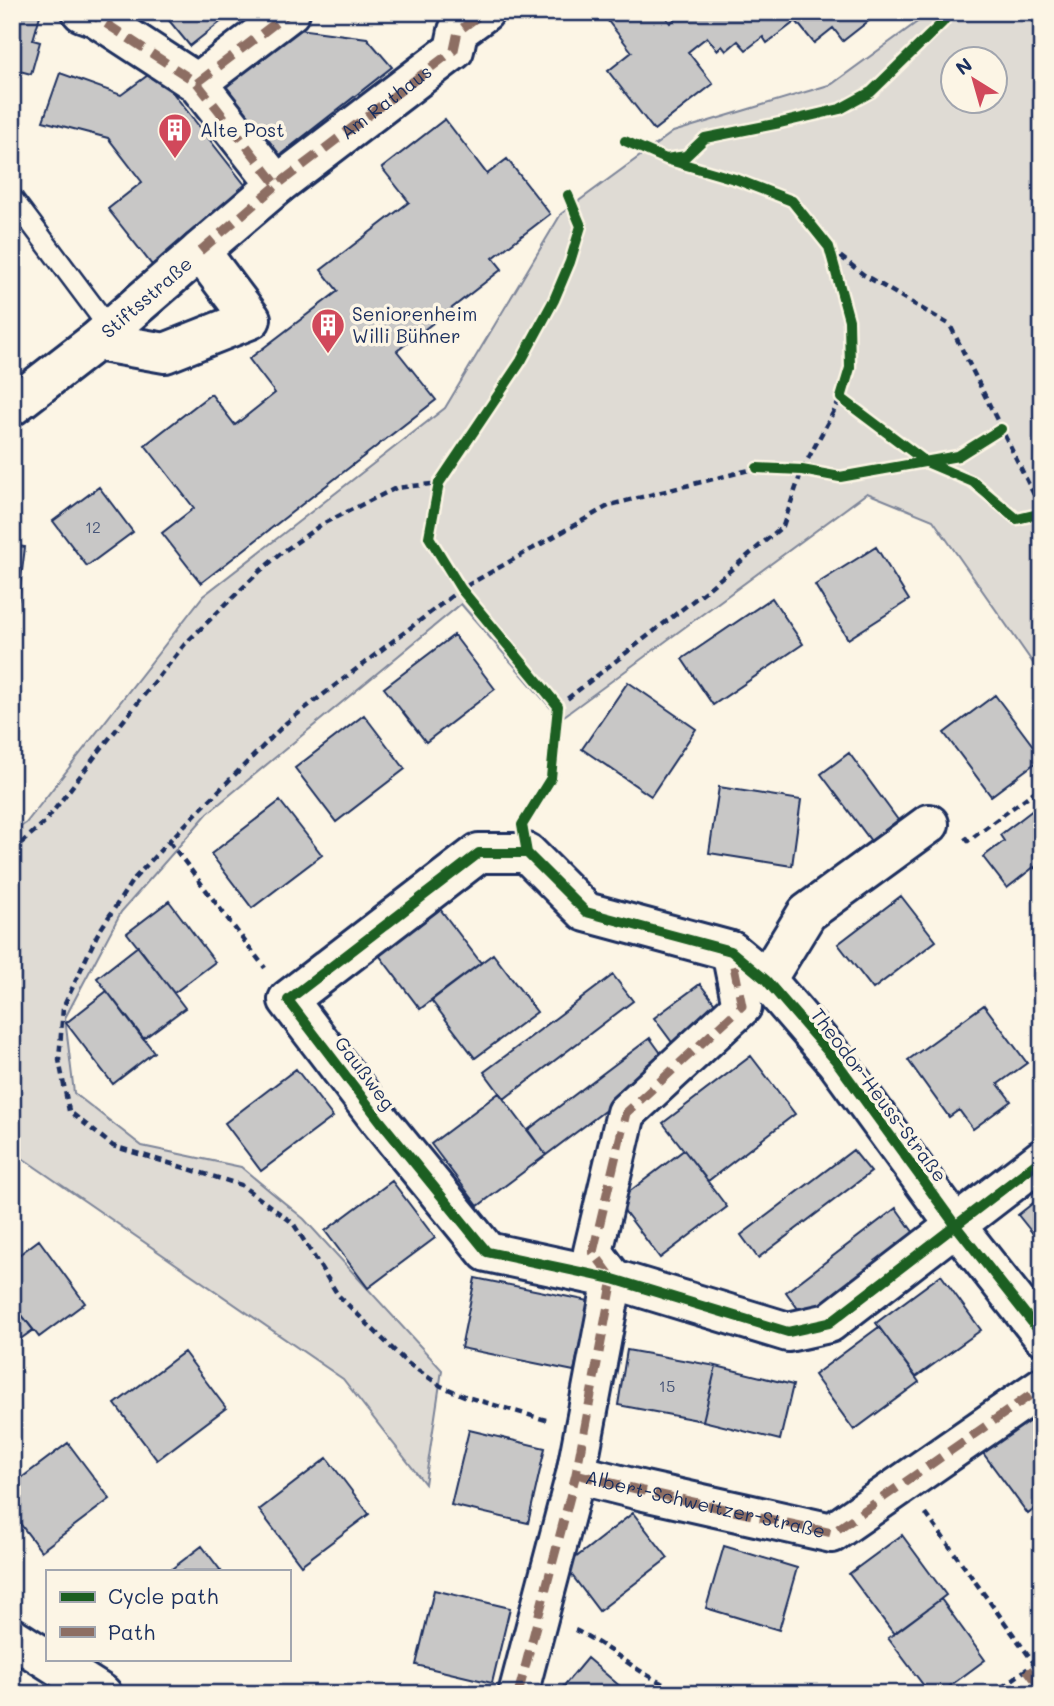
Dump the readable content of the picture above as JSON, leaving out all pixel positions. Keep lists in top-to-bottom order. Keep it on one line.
{"streets":{"street":["Am Rathaus","Stiftsstraße","Gaußweg","Theodor-Heuss-Straße","Albert-Schweitzer-Straße"]},"crossings":[["Am Rathaus","Stiftsstraße"],["Gaußweg","Albert-Schweitzer-Straße"]],"places":{"building":["Alte Post","Seniorenheim Willi Bühner"]},"house_numbers":["12","15"],"legend":["Cycle path","Path"],"north":"top left"}
